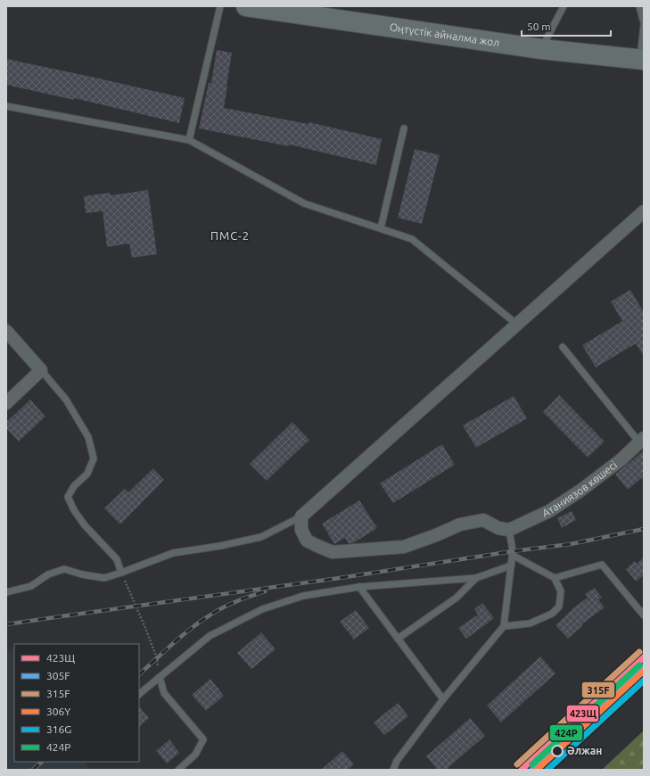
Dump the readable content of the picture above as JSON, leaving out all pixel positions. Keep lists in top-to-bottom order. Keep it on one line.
{"streets":{"highway":["Оңтүстік айналма жол"],"street":["Атаниязов көшесі"]},"districts":["ПМС-2"],"places":["Әлжан"],"lines":["transit line 315F","transit line 423Щ","transit line 424Р","transit line 305F","transit line 306Y","transit line 316G"],"legend":["423Щ","305F","315F","306Y","316G","424Р"],"scale_bar":"50 m"}
